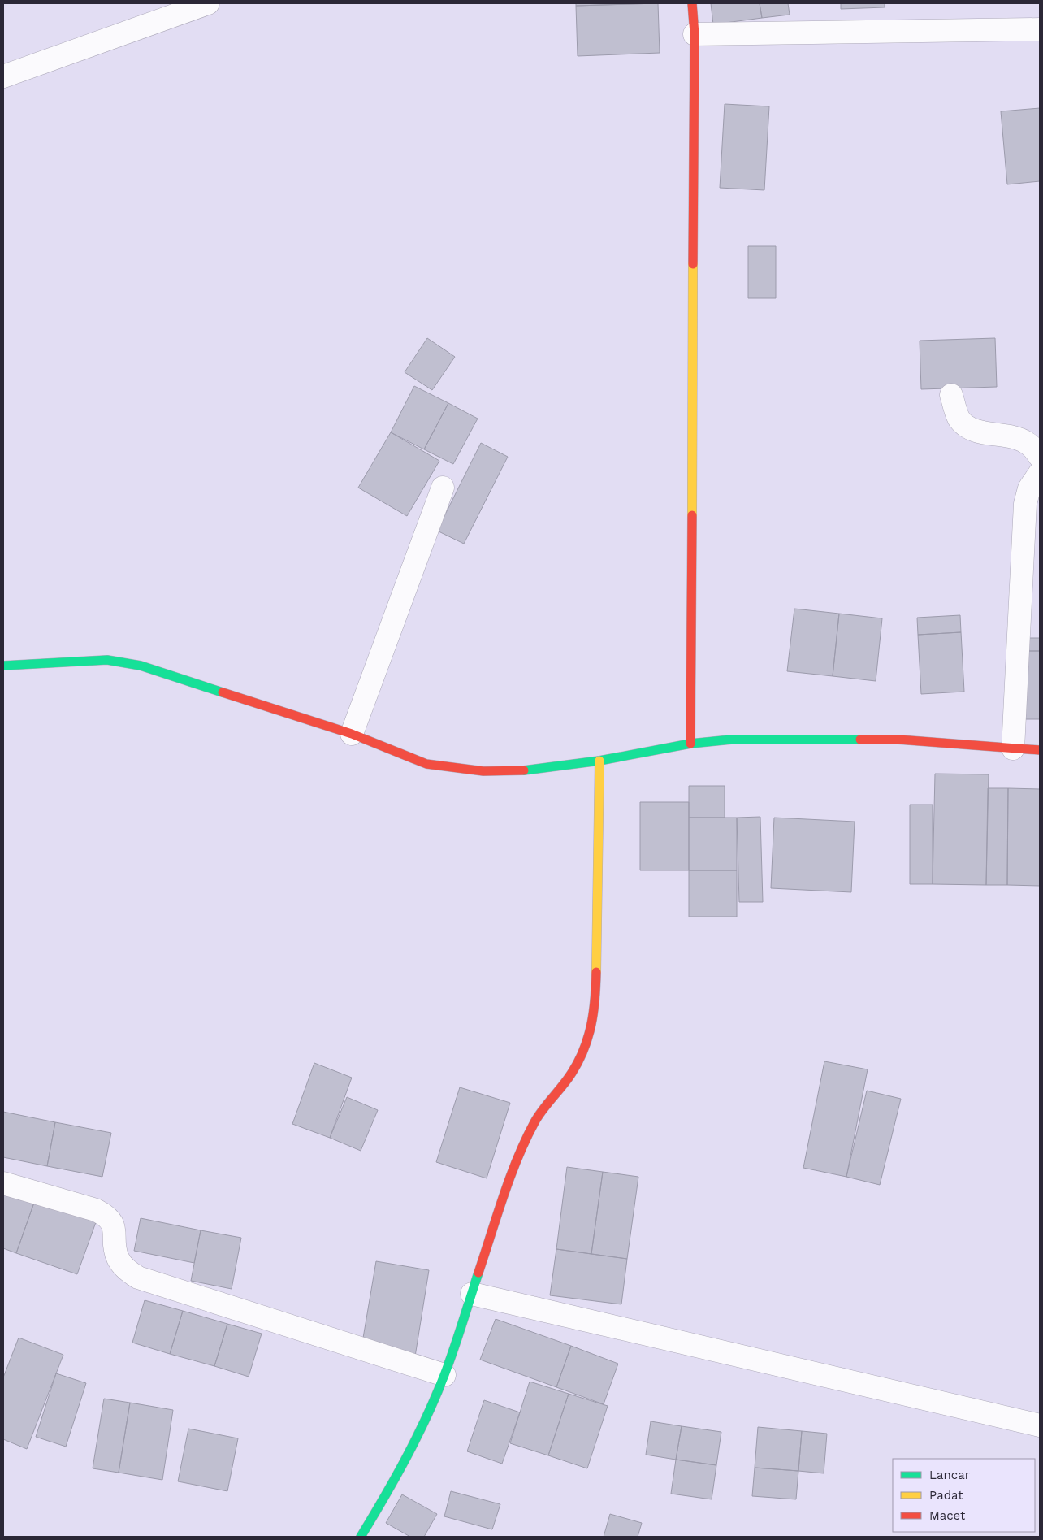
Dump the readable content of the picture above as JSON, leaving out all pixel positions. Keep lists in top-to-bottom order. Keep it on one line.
{"legend":["Lancar","Padat","Macet"]}
